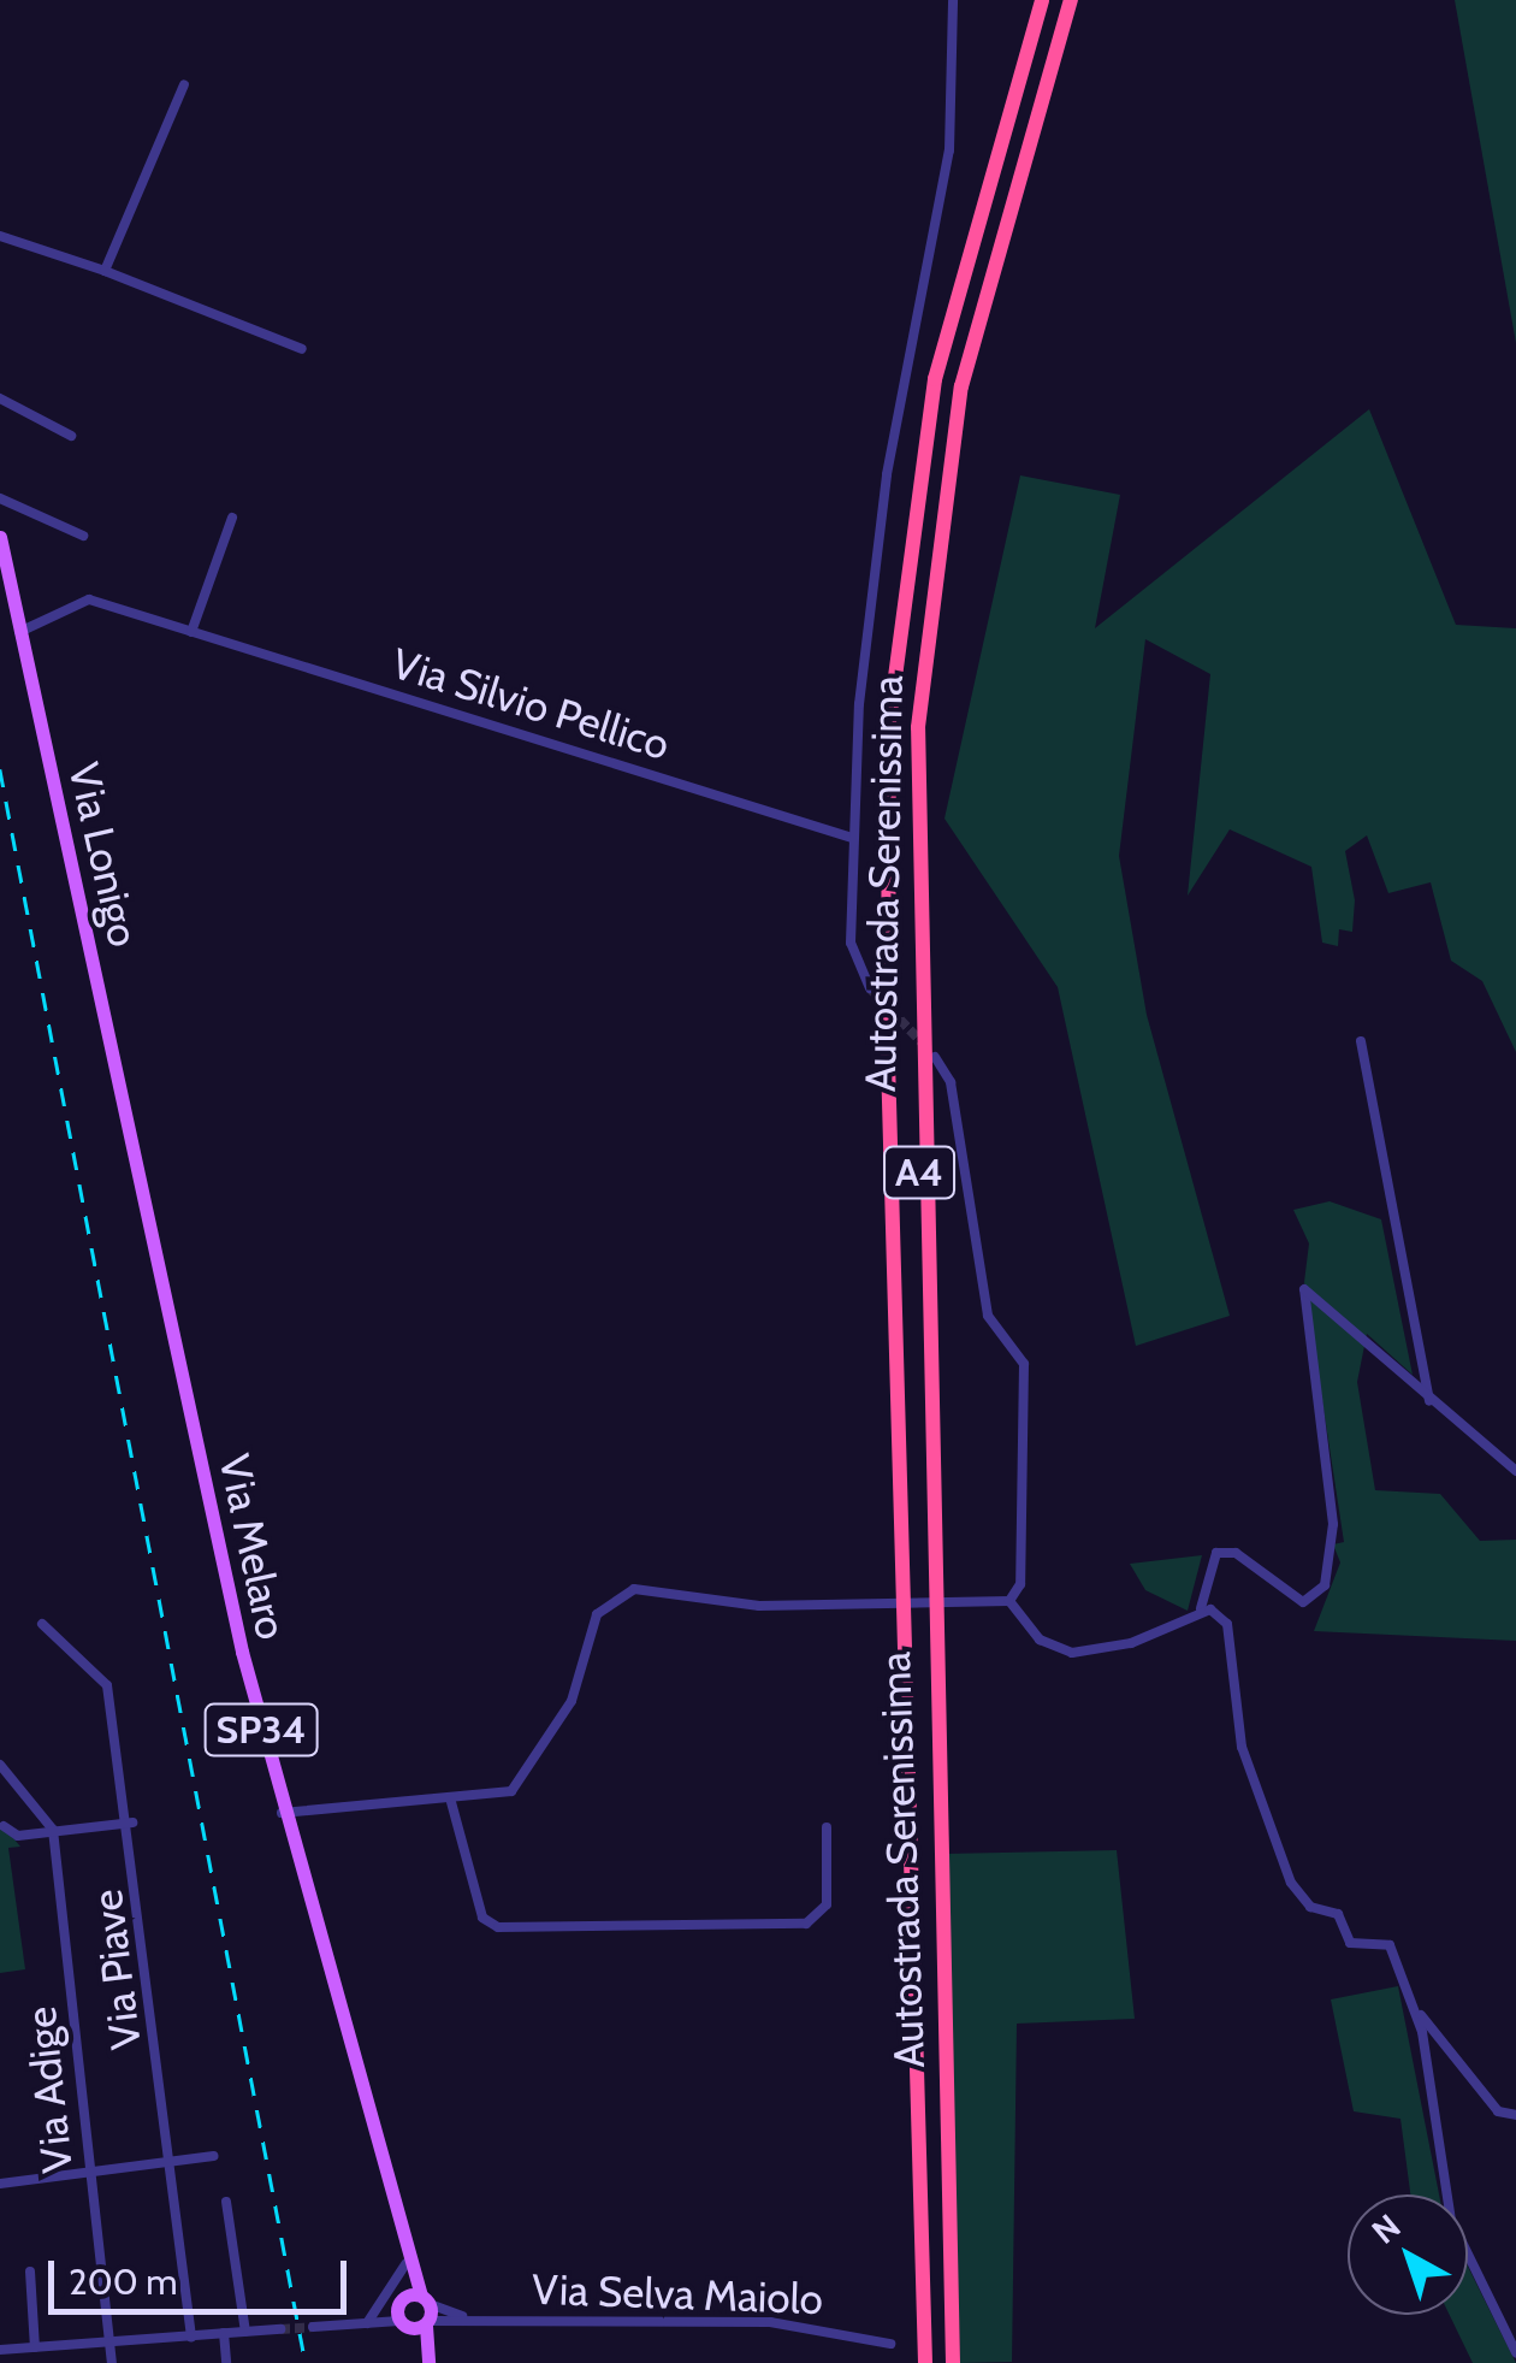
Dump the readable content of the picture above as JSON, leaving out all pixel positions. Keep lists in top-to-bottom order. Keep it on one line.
{"streets":{"highway":["Autostrada Serenissima","A4"],"main road":["Via Lonigo","Via Melaro","SP34"],"street":["Via Silvio Pellico","Via Piave","Via Adige","Via Selva Maiolo"]},"crossings":[["Via Silvio Pellico","Via Lonigo"],["Via Lonigo","Via Melaro"],["Via Melaro","Via Selva Maiolo"]],"scale_bar":"200 m","north":"top left"}
